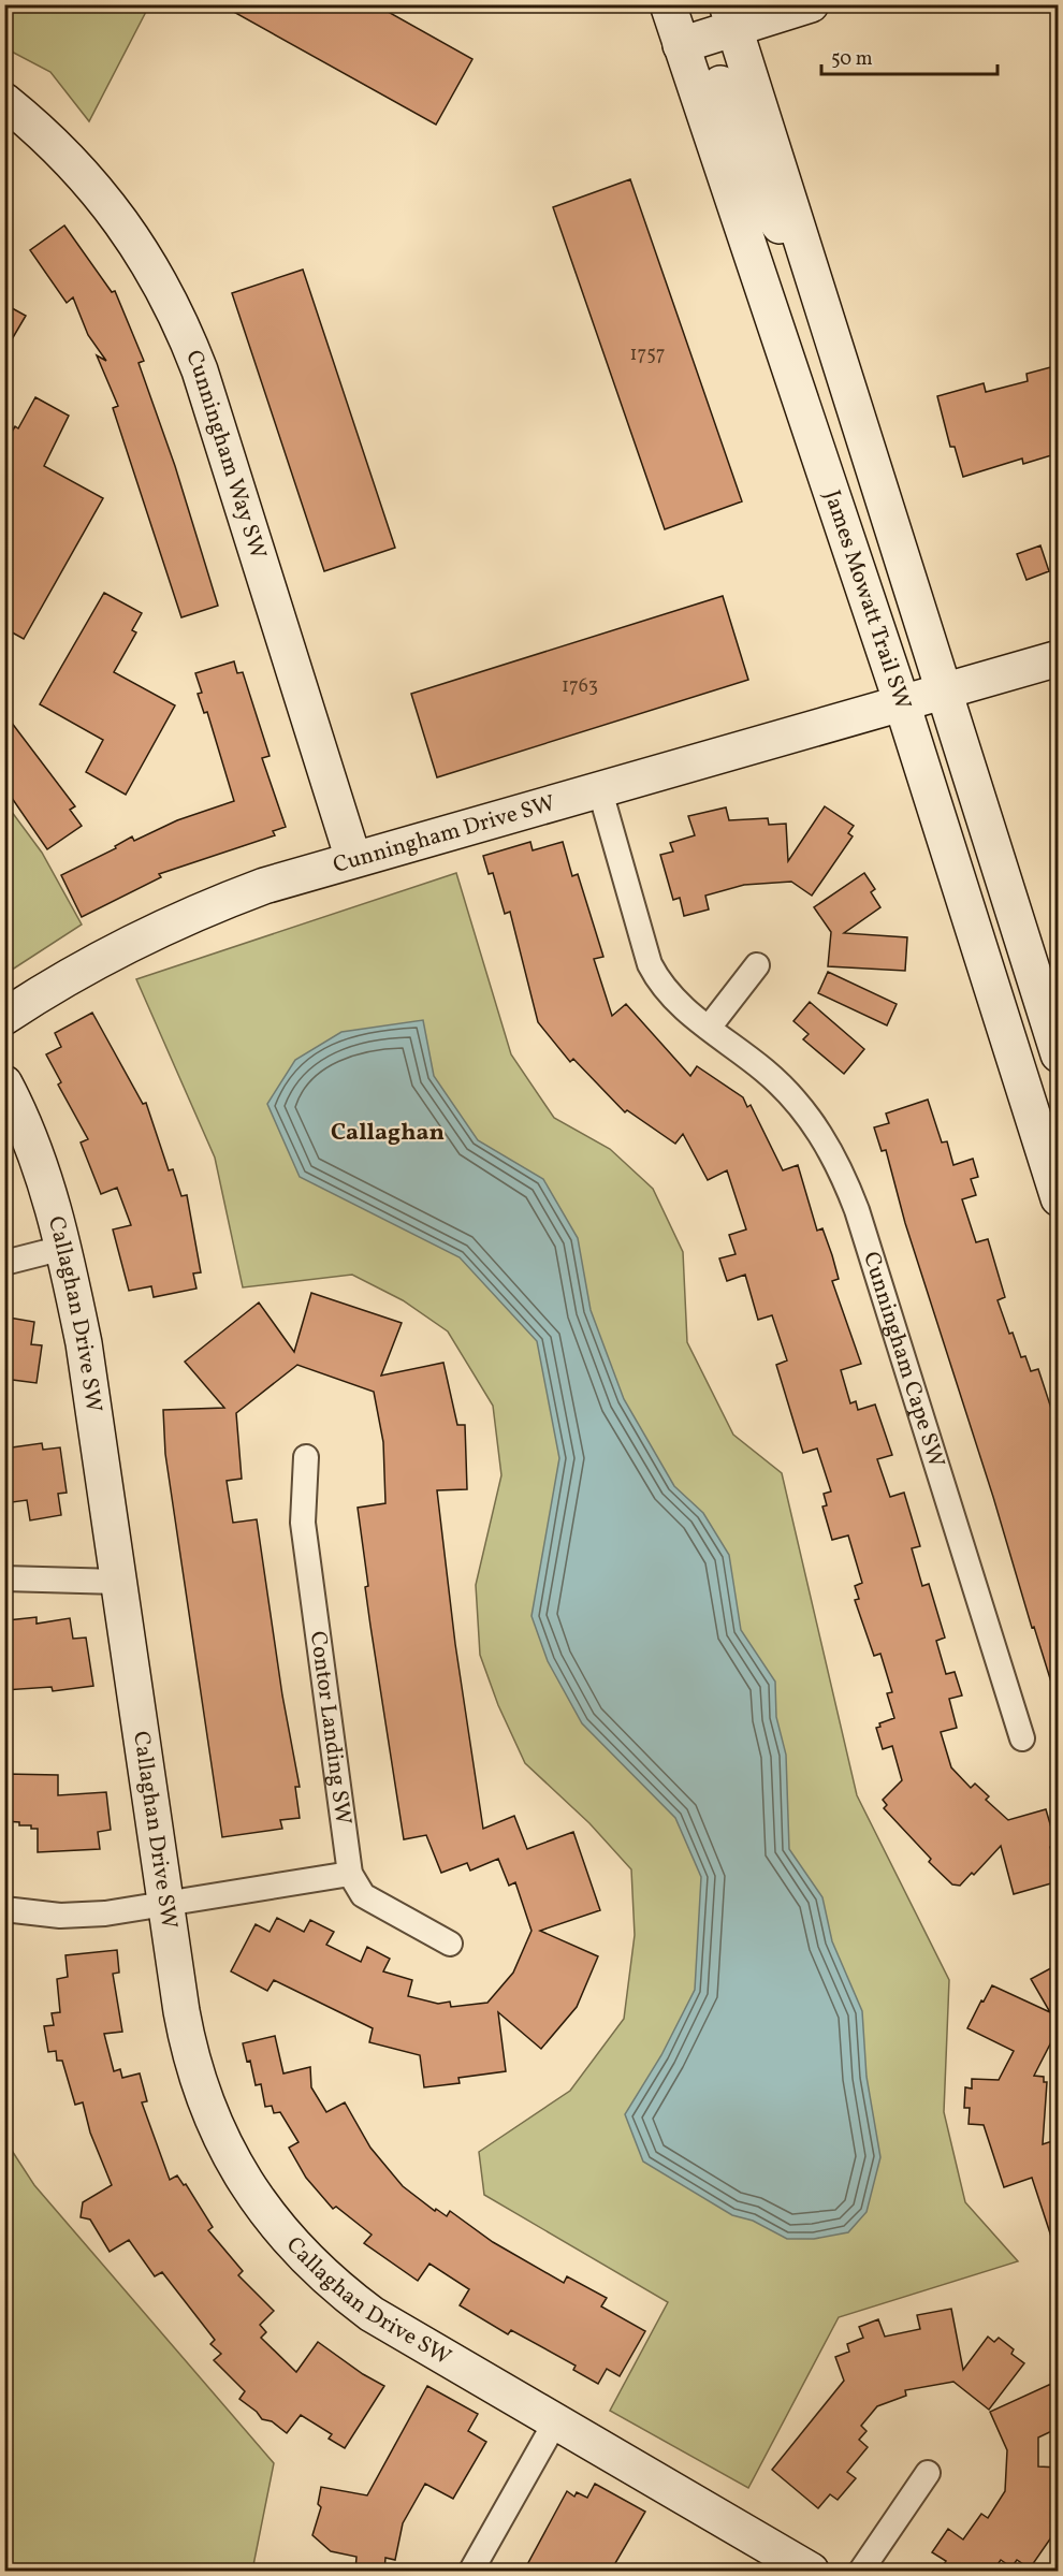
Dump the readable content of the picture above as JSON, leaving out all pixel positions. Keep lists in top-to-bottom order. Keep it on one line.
{"streets":{"street":["Cunningham Way SW","James Mowatt Trail SW","Cunningham Drive SW","Callaghan Drive SW","Cunningham Cape SW","Contor Landing SW"]},"crossings":[["Cunningham Way SW","Cunningham Drive SW"],["James Mowatt Trail SW","Cunningham Drive SW"],["Cunningham Drive SW","Cunningham Cape SW"]],"districts":["Callaghan"],"house_numbers":["1757","1763"],"scale_bar":"50 m"}
